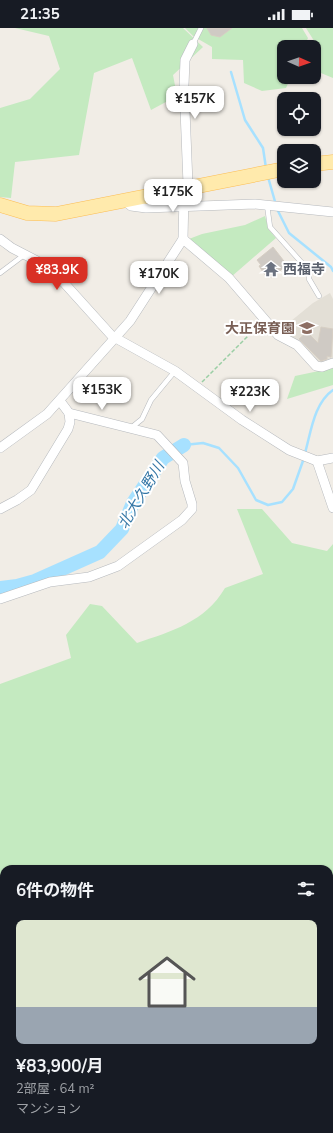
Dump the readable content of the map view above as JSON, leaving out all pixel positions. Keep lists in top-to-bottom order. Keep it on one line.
{"water":["北大久野川"],"places":{"temple":["西福寺"],"school or university":["大正保育園"]},"north":"right","page":{"status":"21:35","price":["¥157K","¥175K","¥83.9K","¥170K","¥153K","¥223K"],"heading":"6件の物件","list":[{"name":"¥83,900/月","note":"2部屋 · 64 m² · マンション"}]}}
